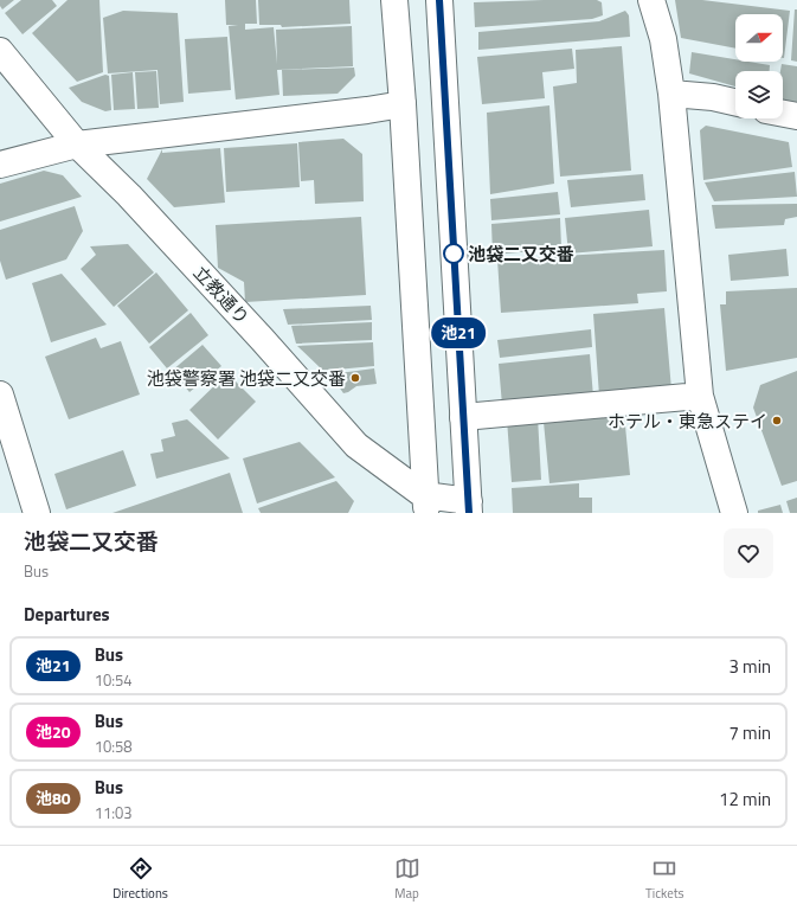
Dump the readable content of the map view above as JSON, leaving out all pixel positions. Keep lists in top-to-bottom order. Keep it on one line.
{"streets":{"street":["立教通り"]},"places":["池袋二又交番","池袋警察署 池袋二又交番","ホテル・東急ステイ"],"lines":["bus line 池21"],"north":"right","page":{"on_map":"池21","heading":[["池袋二又交番","Bus"],"Departures"],"list":[{"mark":"池21","name":"Bus","note":"10:54","value":"3 min"},{"mark":"池20","name":"Bus","note":"10:58","value":"7 min"},{"mark":"池80","name":"Bus","note":"11:03","value":"12 min"}],"tabs":["Directions","Map","Tickets"]}}
